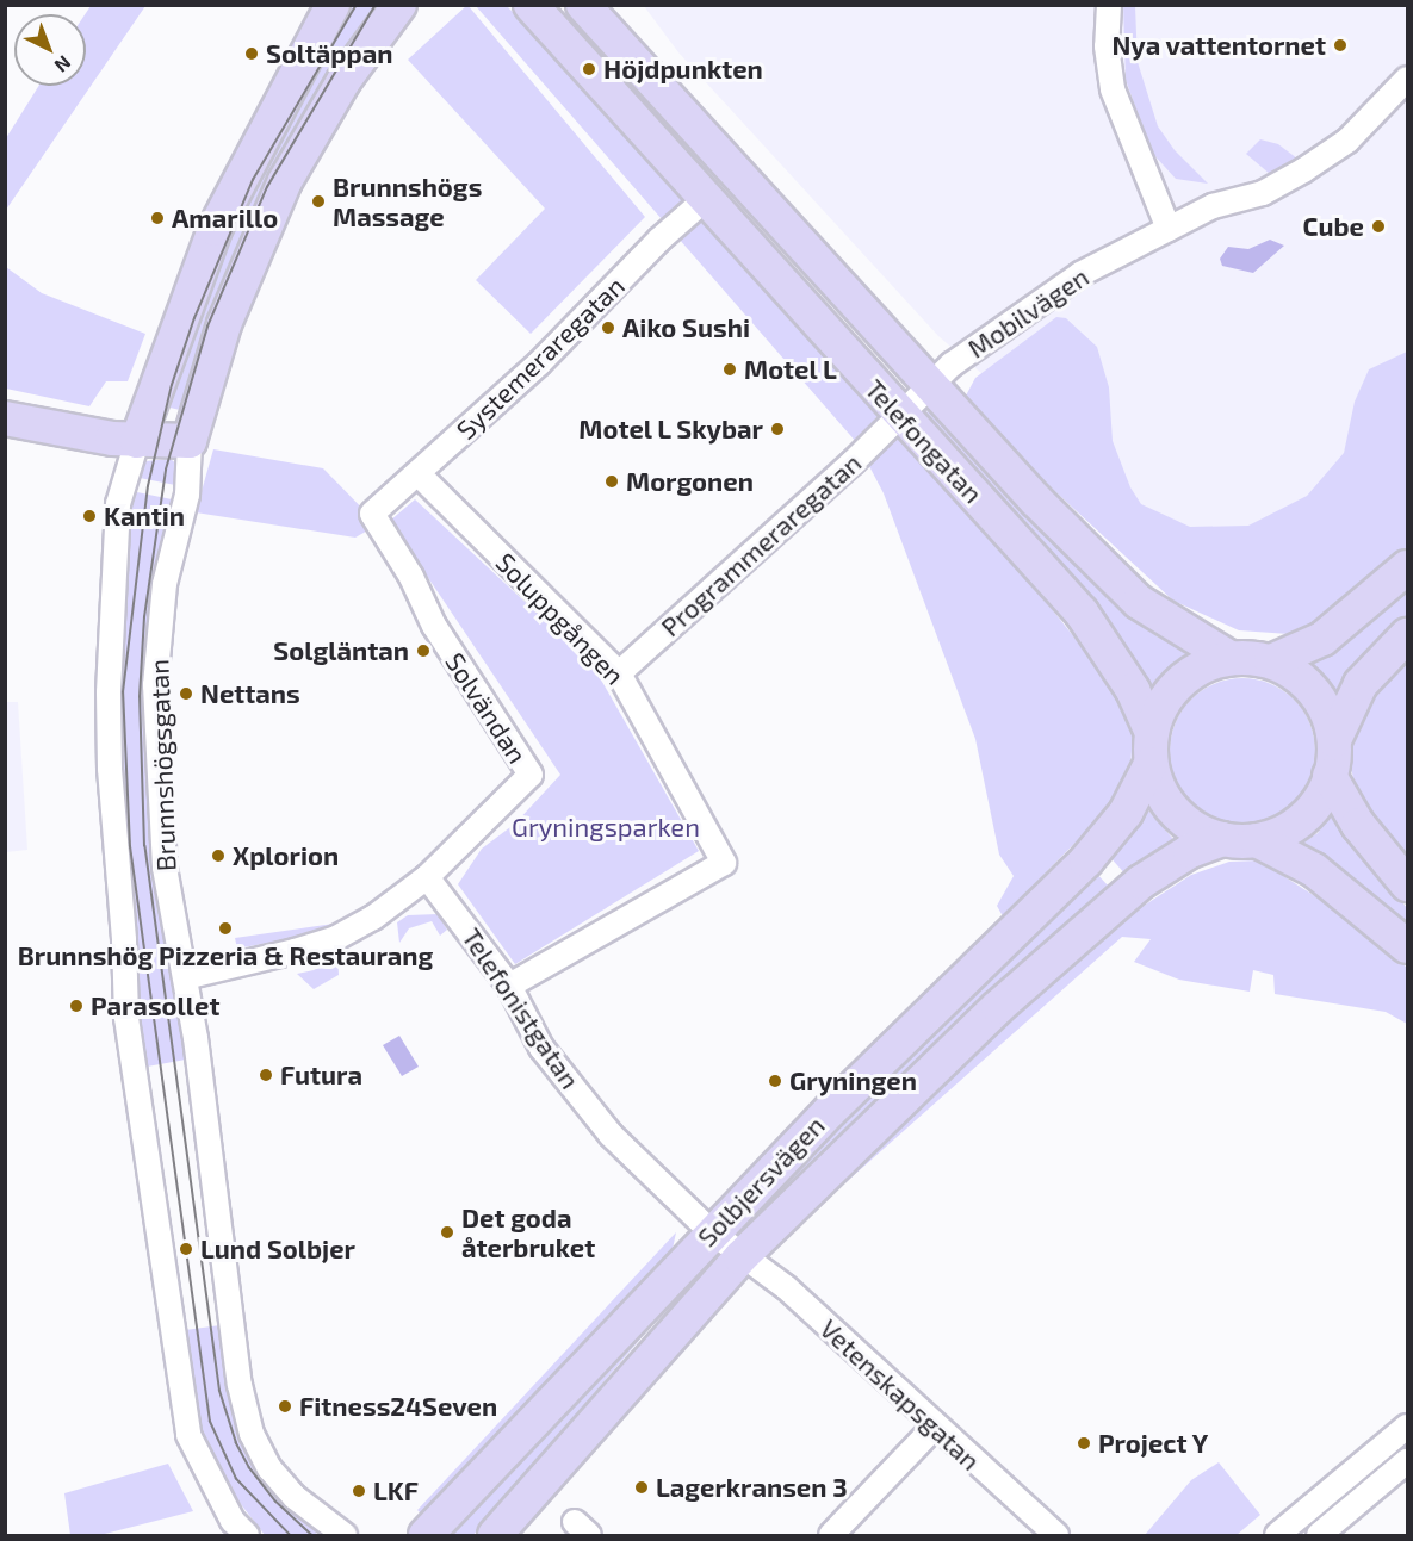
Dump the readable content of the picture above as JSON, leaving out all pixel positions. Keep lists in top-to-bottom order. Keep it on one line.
{"streets":{"main road":["Telefongatan","Brunnshögsgatan","Solbjersvägen"],"street":["Mobilvägen","Systemeraregatan","Programmeraregatan","Soluppgången","Solvändan","Telefonistgatan","Vetenskapsgatan"]},"crossings":[["Mobilvägen","Telefongatan"],["Mobilvägen","Programmeraregatan"],["Systemeraregatan","Telefongatan"],["Systemeraregatan","Soluppgången"],["Systemeraregatan","Solvändan"],["Telefongatan","Programmeraregatan"],["Telefongatan","Solbjersvägen"],["Programmeraregatan","Soluppgången"],["Soluppgången","Telefonistgatan"],["Solvändan","Telefonistgatan"],["Telefonistgatan","Solbjersvägen"],["Telefonistgatan","Vetenskapsgatan"],["Solbjersvägen","Vetenskapsgatan"]],"parks":["Gryningsparken"],"places":["Nya vattentornet","Soltäppan","Höjdpunkten","Brunnshögs Massage","Amarillo","Cube","Aiko Sushi","Motel L","Motel L Skybar","Morgonen","Kantin","Solgläntan","Nettans","Xplorion","Brunnshög Pizzeria & Restaurang","Parasollet","Futura","Gryningen","Det goda återbruket","Lund Solbjer","Fitness24Seven","Project Y","Lagerkransen 3","LKF"],"north":"bottom right"}
